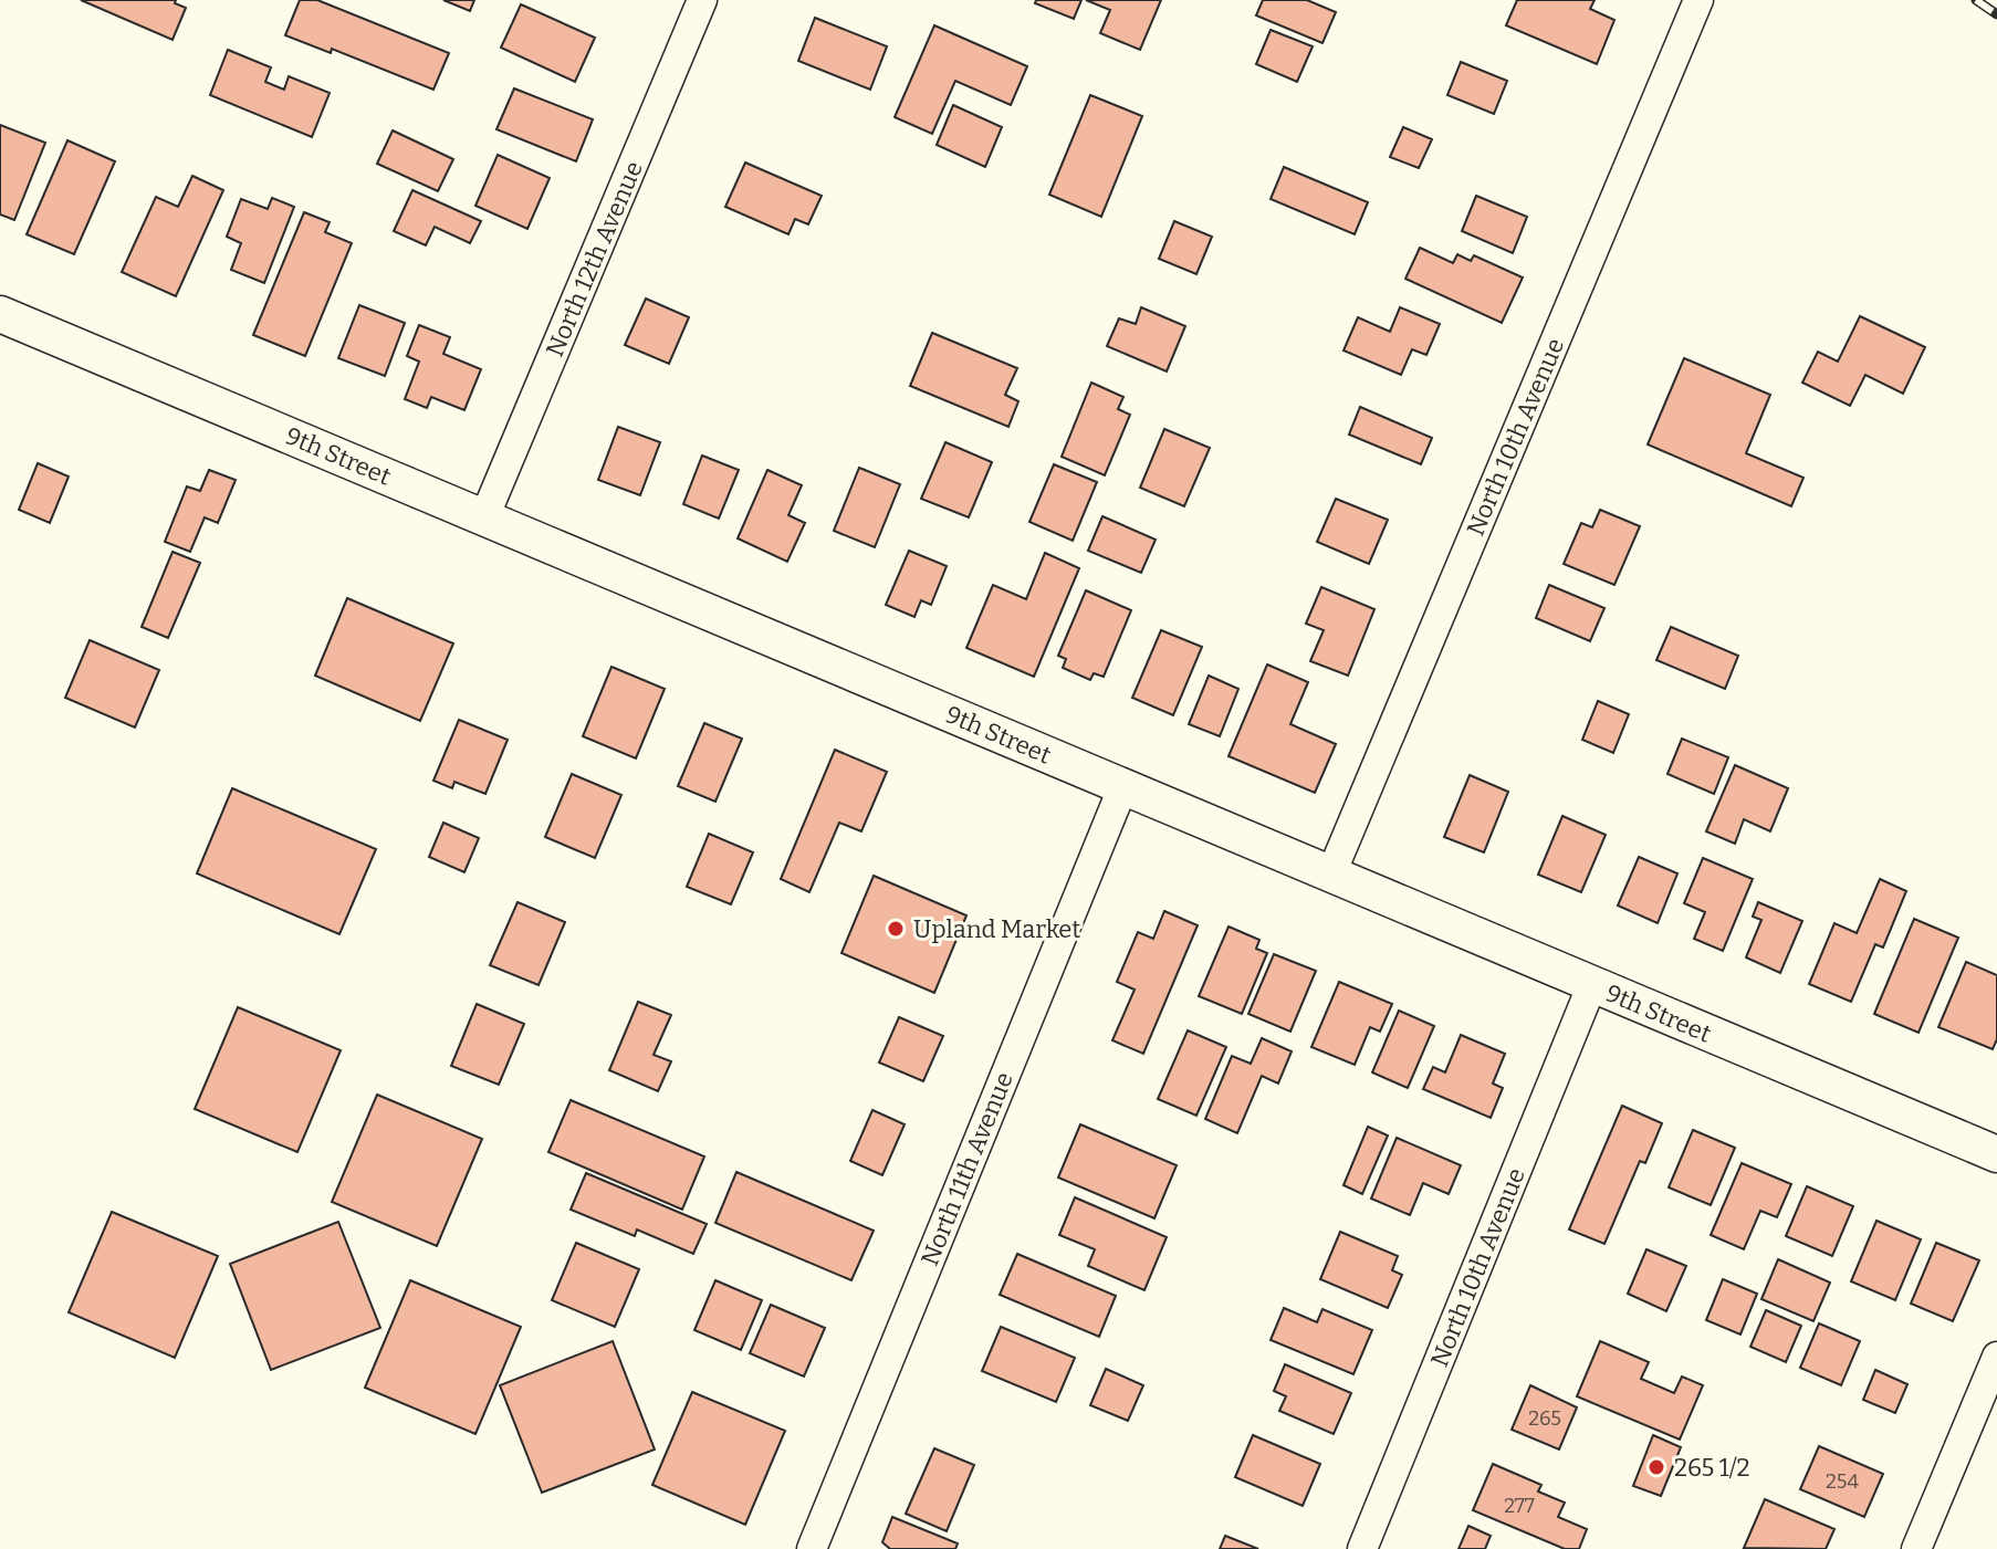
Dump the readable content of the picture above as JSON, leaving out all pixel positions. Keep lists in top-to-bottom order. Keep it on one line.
{"streets":{"street":["North 12th Avenue","North 10th Avenue","9th Street","North 11th Avenue"]},"crossings":[["North 12th Avenue","9th Street"],["North 10th Avenue","9th Street"],["9th Street","North 11th Avenue"]],"places":["Upland Market","265 1/2"],"house_numbers":["265","254","277"]}
